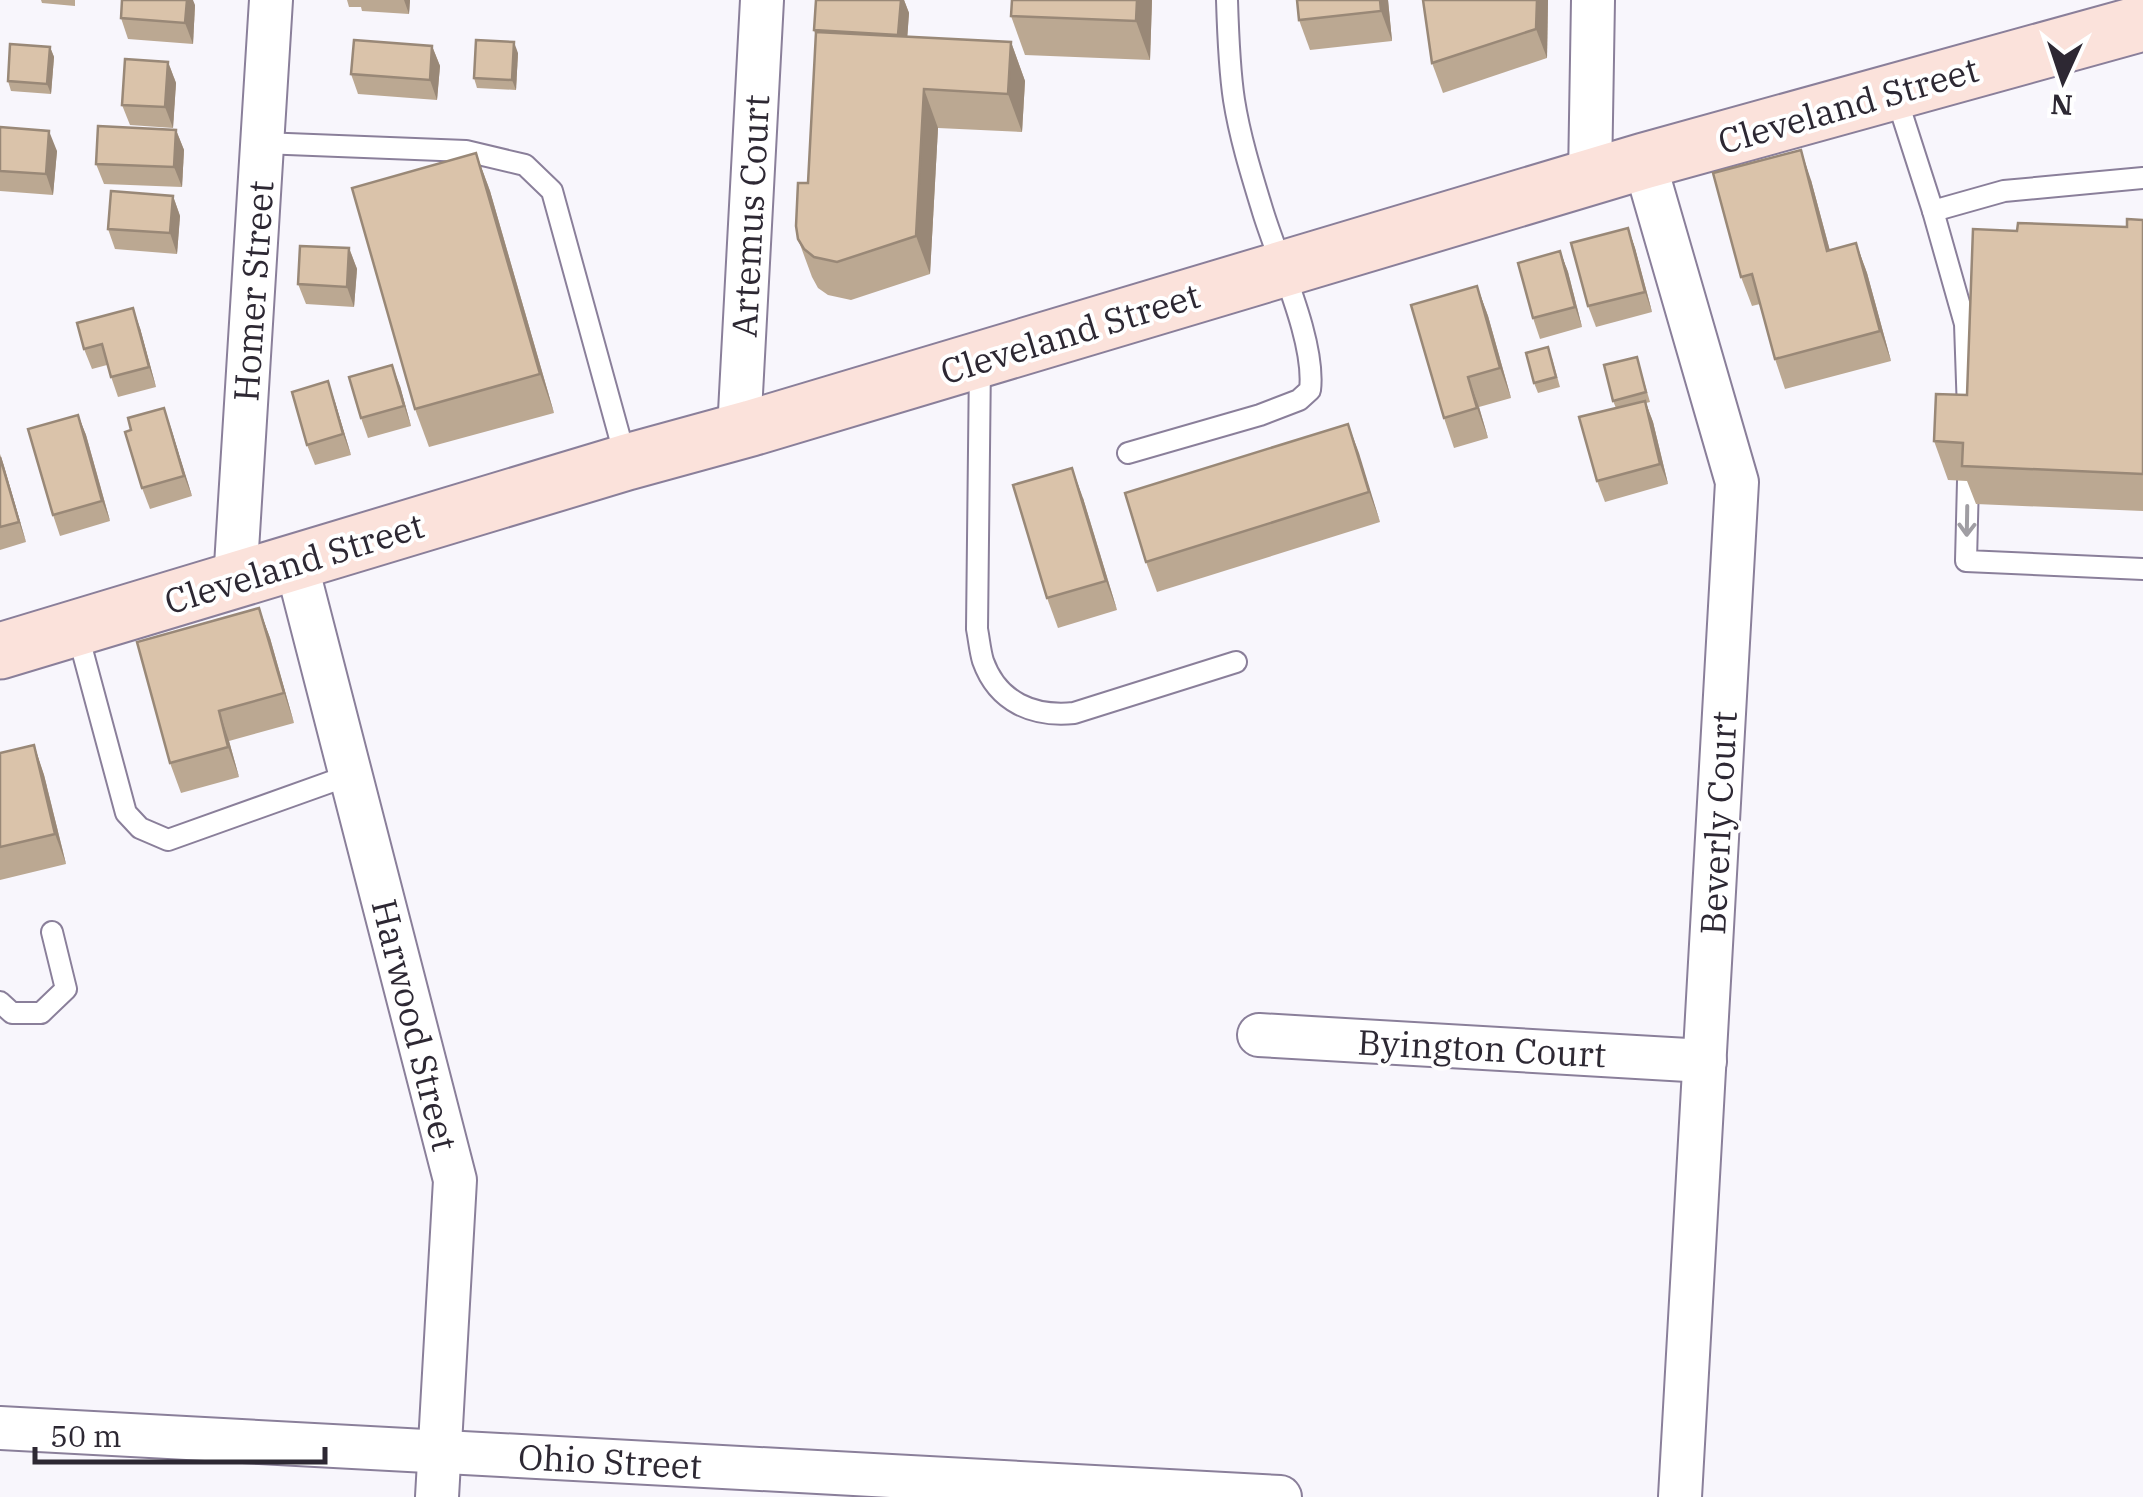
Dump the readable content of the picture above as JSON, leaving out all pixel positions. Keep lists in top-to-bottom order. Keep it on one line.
{"streets":{"main road":["Cleveland Street"],"street":["Artemus Court","Homer Street","Beverly Court","Harwood Street","Byington Court","Ohio Street"]},"crossings":[["Cleveland Street","Artemus Court"],["Cleveland Street","Homer Street"],["Cleveland Street","Beverly Court"],["Cleveland Street","Harwood Street"],["Beverly Court","Byington Court"],["Harwood Street","Ohio Street"]],"scale_bar":"50 m","north":"bottom"}
